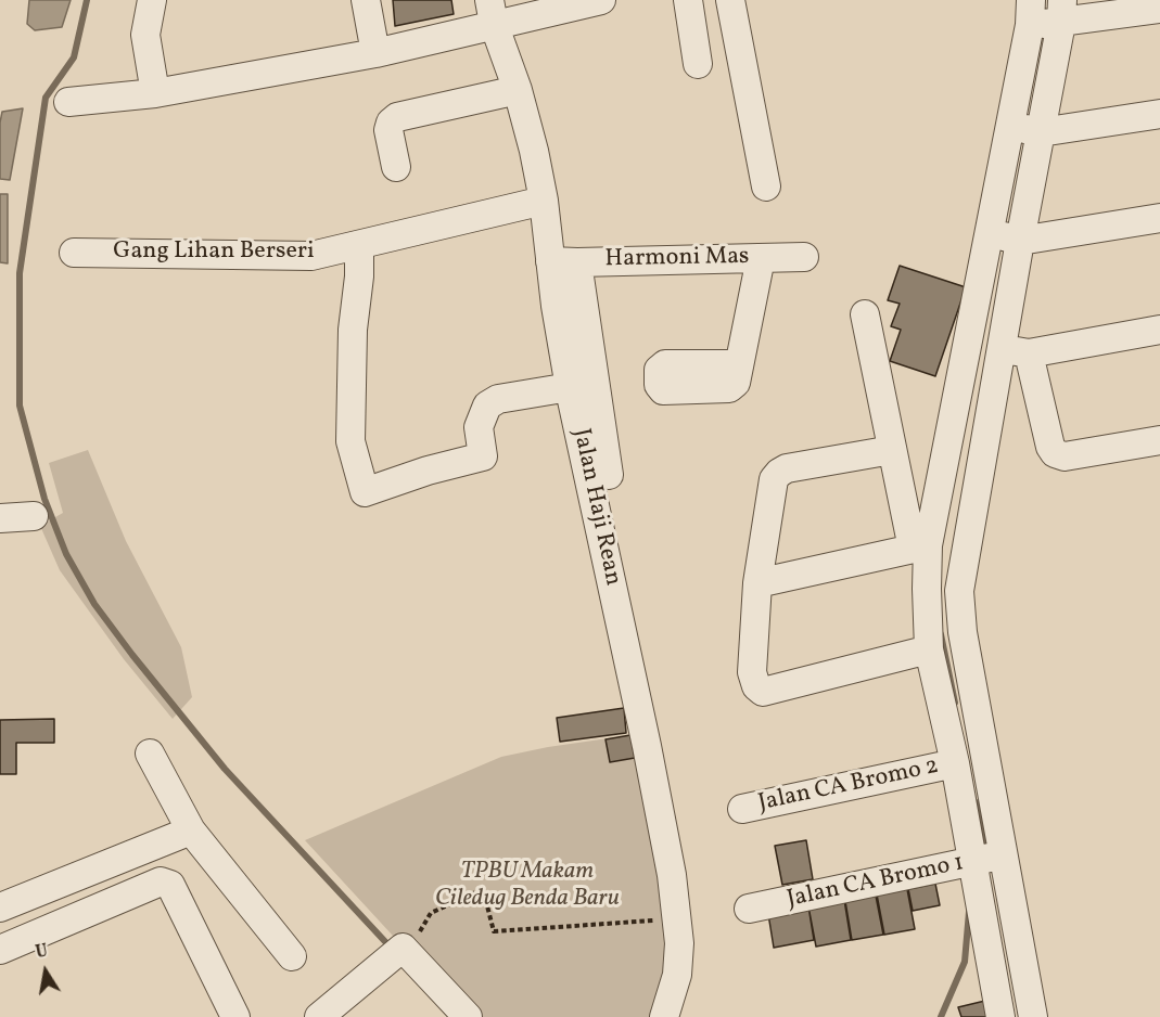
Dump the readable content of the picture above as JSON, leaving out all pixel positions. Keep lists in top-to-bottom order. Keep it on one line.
{"streets":{"street":["Gang Lihan Berseri","Harmoni Mas","Jalan Haji Rean","Jalan CA Bromo 2","Jalan CA Bromo 1"]},"crossings":[["Gang Lihan Berseri","Jalan Haji Rean"],["Harmoni Mas","Jalan Haji Rean"]],"parks":["TPBU Makam Ciledug Benda Baru"],"north":"top"}
